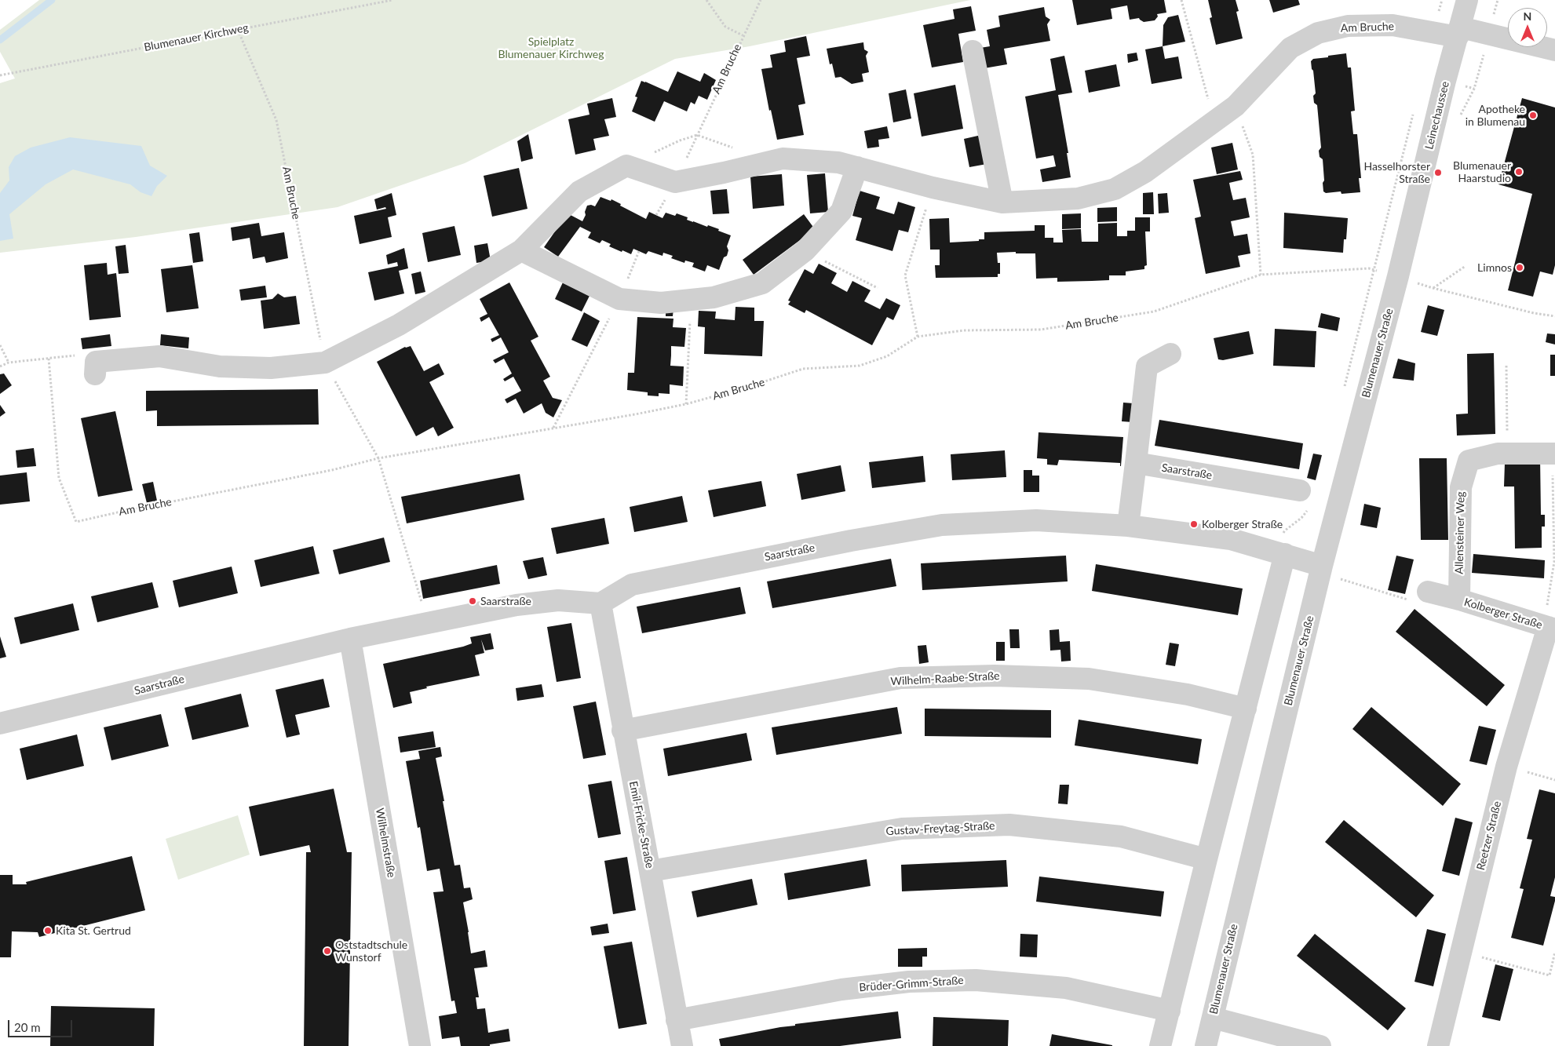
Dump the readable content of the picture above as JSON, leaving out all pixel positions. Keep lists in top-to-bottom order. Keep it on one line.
{"streets":{"street":["Am Bruche","Leinechaussee","Blumenauer Straße","Saarstraße","Allensteiner Weg","Kolberger Straße","Wilhelm-Raabe-Straße","Emil-Fricke-Straße","Gustav-Freytag-Straße","Reetzer Straße","Wilhelmstraße","Brüder-Grimm-Straße"],"path":["Blumenauer Kirchweg"]},"crossings":[["Am Bruche","Blumenauer Kirchweg"],["Am Bruche","Leinechaussee"],["Am Bruche","Blumenauer Straße"],["Am Bruche","Saarstraße"],["Leinechaussee","Blumenauer Straße"],["Blumenauer Straße","Saarstraße"],["Saarstraße","Emil-Fricke-Straße"],["Saarstraße","Wilhelmstraße"],["Allensteiner Weg","Kolberger Straße"],["Kolberger Straße","Reetzer Straße"],["Wilhelm-Raabe-Straße","Emil-Fricke-Straße"],["Emil-Fricke-Straße","Gustav-Freytag-Straße"],["Emil-Fricke-Straße","Brüder-Grimm-Straße"]],"parks":["Spielplatz Blumenauer Kirchweg"],"places":["Apotheke in Blumenau","Blumenauer Haarstudio","Hasselhorster Straße","Limnos","Kolberger Straße","Saarstraße","Kita St. Gertrud","Oststadtschule Wunstorf"],"scale_bar":"20 m","north":"top"}
